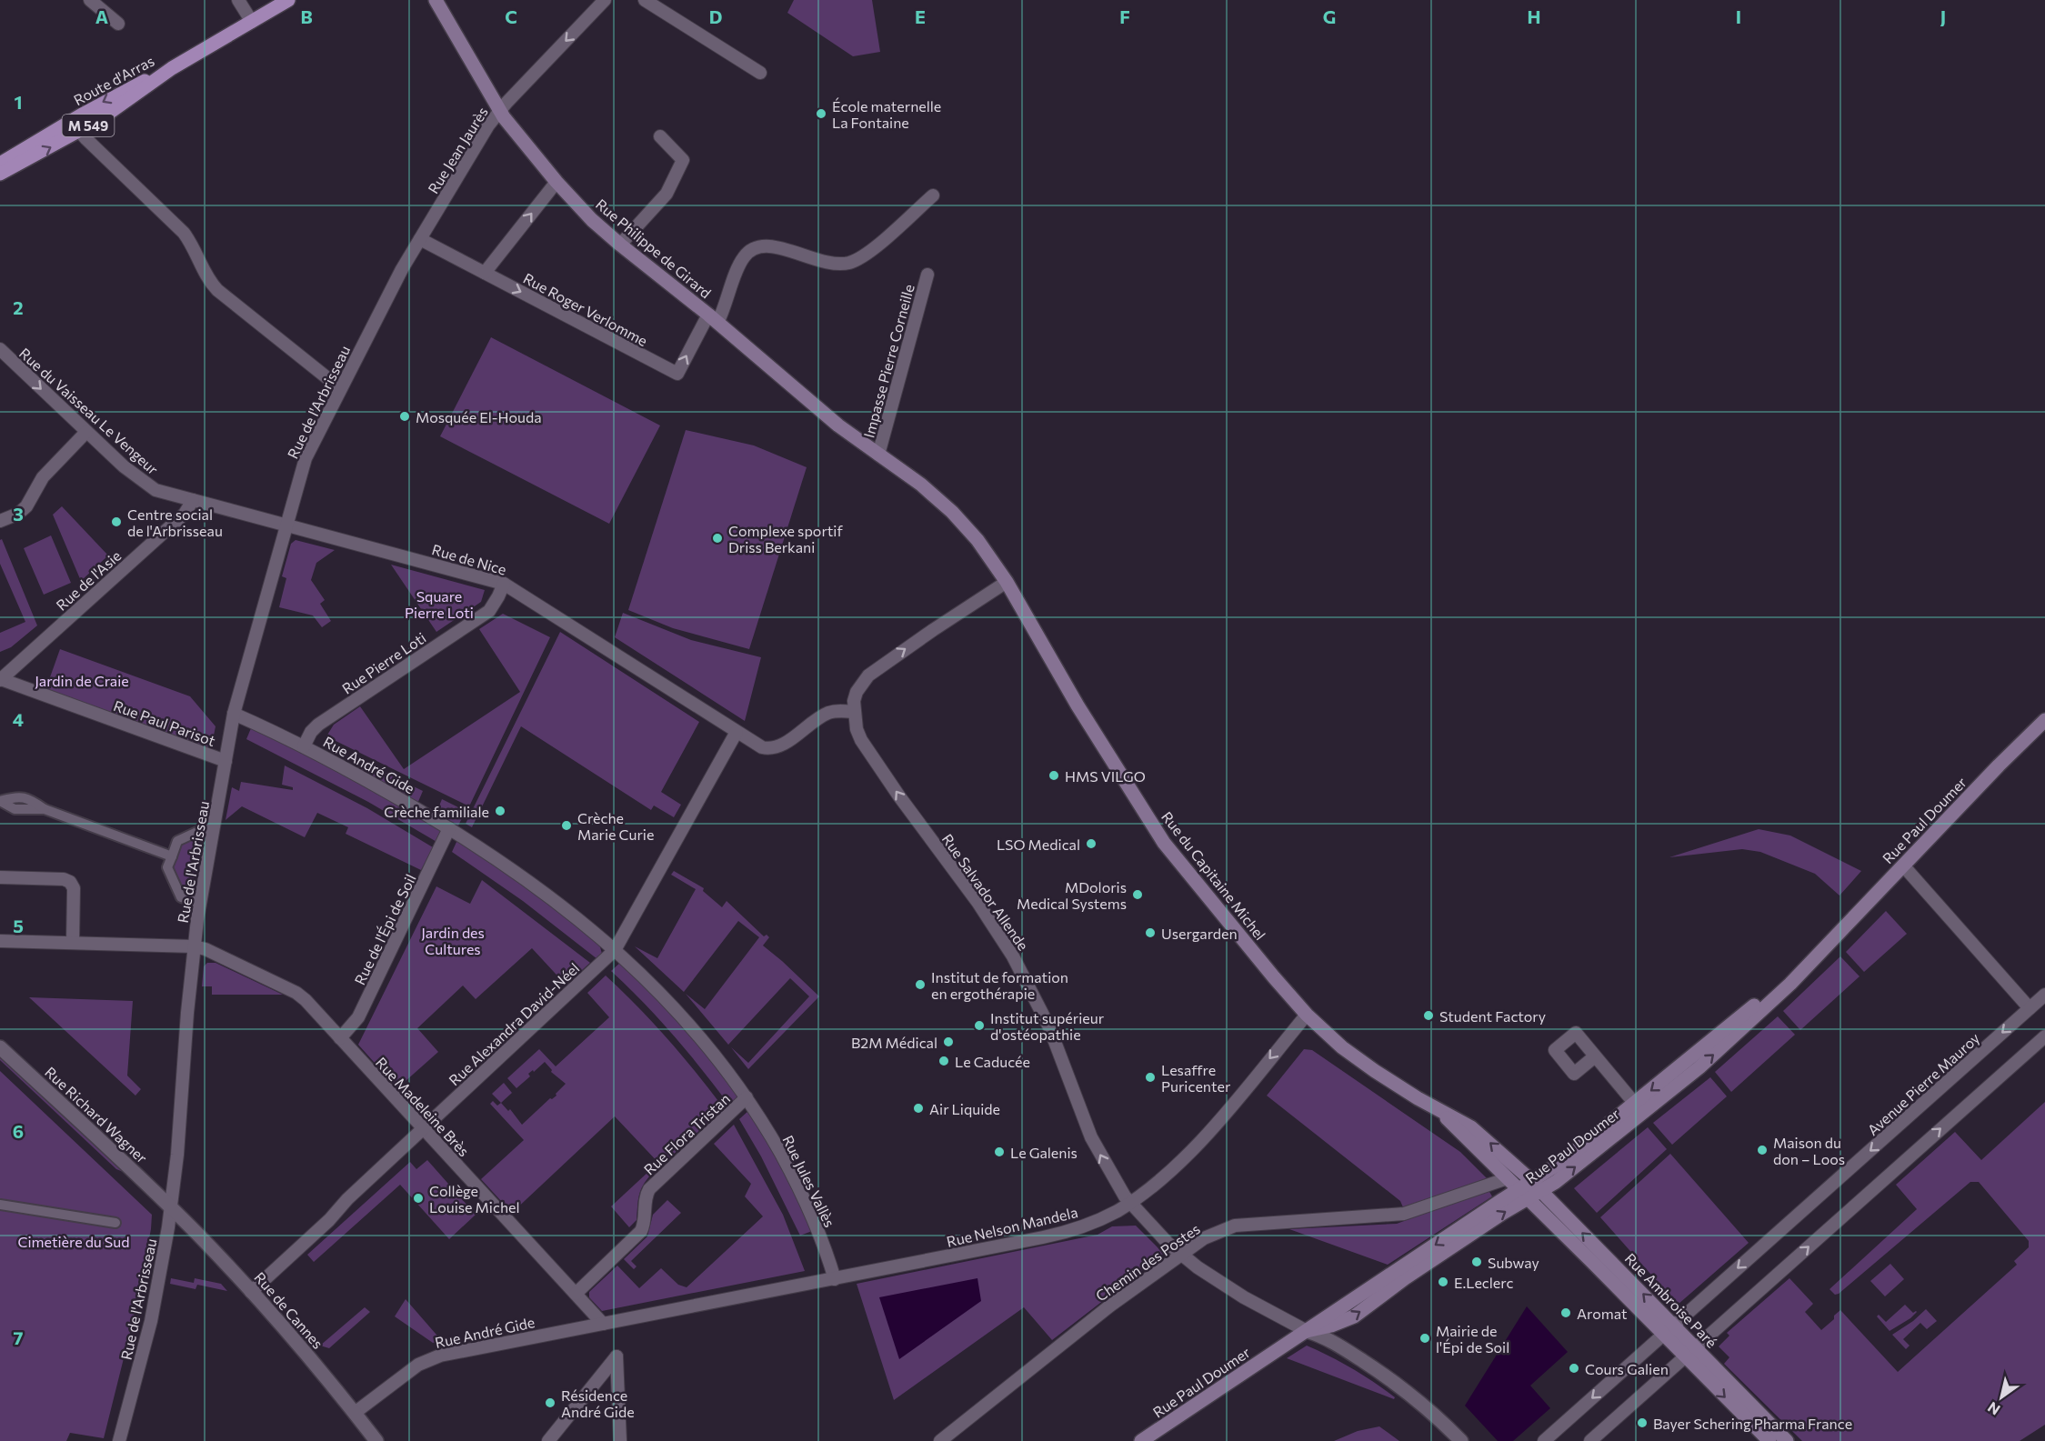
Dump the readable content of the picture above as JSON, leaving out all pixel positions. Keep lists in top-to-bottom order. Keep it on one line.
{"streets":{"main road":["Route d'Arras","M 549","Rue Philippe de Girard","Rue Paul Doumer","Rue du Capitaine Michel","Rue Ambroise Paré"],"street":["Rue Jean Jaurès","Rue Roger Verlomme","Impasse Pierre Corneille","Rue de l'Arbrisseau","Rue du Vaisseau Le Vengeur","Rue de Nice","Rue de l'Asie","Rue Pierre Loti","Rue Paul Parisot","Rue André Gide","Rue Salvador Allende","Rue de l'Épi de Soil","Rue Alexandra David-Néel","Avenue Pierre Mauroy","Rue Madeleine Brès","Rue Richard Wagner","Rue Flora Tristan","Rue Jules Vallès","Rue Nelson Mandela","Chemin des Postes","Rue de Cannes"]},"crossings":[["Route d'Arras","M 549"],["Rue Jean Jaurès","Rue Philippe de Girard"],["Rue Jean Jaurès","Rue Roger Verlomme"],["Rue Jean Jaurès","Rue de l'Arbrisseau"],["Rue Philippe de Girard","Rue Roger Verlomme"],["Rue Philippe de Girard","Impasse Pierre Corneille"],["Rue Philippe de Girard","Rue du Capitaine Michel"],["Impasse Pierre Corneille","Rue du Capitaine Michel"],["Rue de l'Arbrisseau","Rue du Vaisseau Le Vengeur"],["Rue de l'Arbrisseau","Rue de Nice"],["Rue de l'Arbrisseau","Rue Paul Parisot"],["Rue de l'Arbrisseau","Rue André Gide"],["Rue de l'Arbrisseau","Rue Madeleine Brès"],["Rue de l'Arbrisseau","Rue Richard Wagner"],["Rue de l'Arbrisseau","Rue de Cannes"],["Rue du Vaisseau Le Vengeur","Rue de Nice"],["Rue du Vaisseau Le Vengeur","Rue de l'Asie"],["Rue de Nice","Rue Pierre Loti"],["Rue de Nice","Rue Salvador Allende"],["Rue de Nice","Rue Alexandra David-Néel"],["Rue de l'Asie","Rue Paul Parisot"],["Rue Pierre Loti","Rue André Gide"],["Rue André Gide","Rue de l'Épi de Soil"],["Rue André Gide","Rue Alexandra David-Néel"],["Rue André Gide","Rue Madeleine Brès"],["Rue André Gide","Rue Jules Vallès"],["Rue André Gide","Rue Nelson Mandela"],["Rue André Gide","Rue de Cannes"],["Rue Paul Doumer","Rue du Capitaine Michel"],["Rue Paul Doumer","Rue Salvador Allende"],["Rue Paul Doumer","Rue Ambroise Paré"],["Rue du Capitaine Michel","Rue Nelson Mandela"],["Rue du Capitaine Michel","Chemin des Postes"],["Rue du Capitaine Michel","Rue Ambroise Paré"],["Rue Salvador Allende","Rue Nelson Mandela"],["Rue Salvador Allende","Chemin des Postes"],["Rue de l'Épi de Soil","Rue Madeleine Brès"],["Rue Alexandra David-Néel","Rue Madeleine Brès"],["Rue Alexandra David-Néel","Rue Jules Vallès"],["Rue Alexandra David-Néel","Rue de Cannes"],["Avenue Pierre Mauroy","Rue Ambroise Paré"],["Rue Madeleine Brès","Rue Flora Tristan"],["Rue Richard Wagner","Rue de Cannes"],["Rue Flora Tristan","Rue Jules Vallès"],["Rue Jules Vallès","Rue Nelson Mandela"]],"one_way":["Rue Jean Jaurès","Rue Roger Verlomme","Rue Salvador Allende","Rue Nelson Mandela"],"parks":["Square Pierre Loti","Jardin de Craie","Jardin des Cultures","Cimetière du Sud"],"places":["École maternelle La Fontaine","Mosquée El-Houda","Centre social de l'Arbrisseau","Complexe sportif Driss Berkani","HMS VILGO","Crèche familiale","Crèche Marie Curie","LSO Medical","MDoloris Medical Systems","Usergarden","Institut de formation en ergothérapie","Student Factory","Institut supérieur d'ostéopathie","B2M Médical","Le Caducée","Lesaffre Puricenter","Air Liquide","Maison du don – Loos","Le Galenis","Collège Louise Michel","Subway","E.Leclerc","Aromat","Mairie de l'Épi de Soil","Cours Galien","Résidence André Gide","Bayer Schering Pharma France"],"north":"bottom left","grid":{"columns":["A","B","C","D","E","F","G","H","I","J"],"rows":["1","2","3","4","5","6","7"]}}
